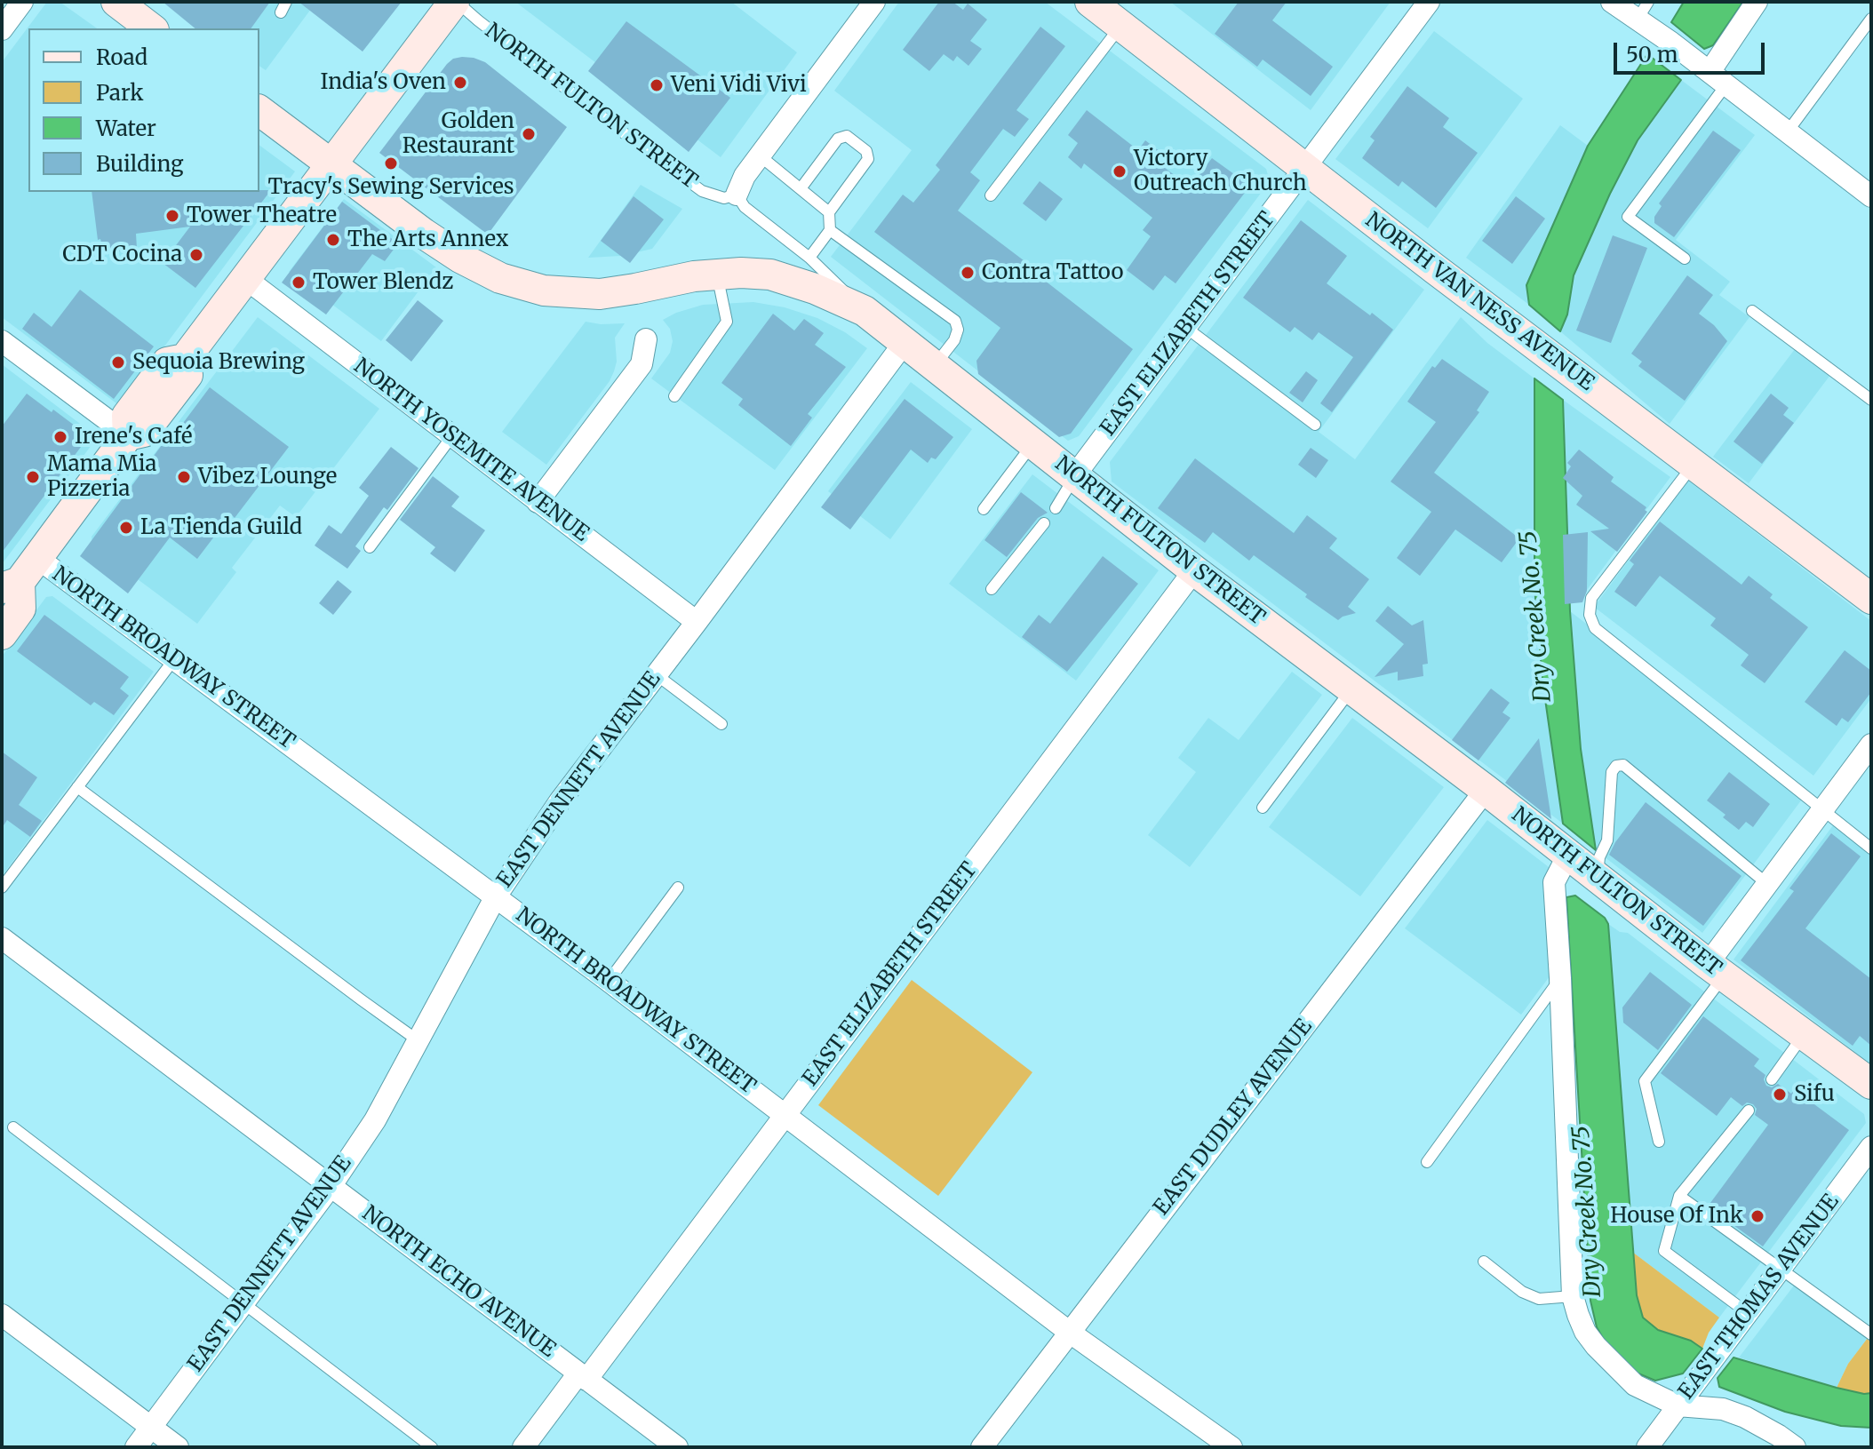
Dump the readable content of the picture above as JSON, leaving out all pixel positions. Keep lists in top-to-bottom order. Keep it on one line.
{"streets":{"main road":["NORTH FULTON STREET","NORTH VAN NESS AVENUE"],"street":["EAST ELIZABETH STREET","NORTH YOSEMITE AVENUE","NORTH BROADWAY STREET","EAST DENNETT AVENUE","EAST DUDLEY AVENUE","NORTH ECHO AVENUE","EAST THOMAS AVENUE"]},"crossings":[["NORTH FULTON STREET","EAST ELIZABETH STREET"],["NORTH FULTON STREET","EAST DENNETT AVENUE"],["NORTH FULTON STREET","EAST DUDLEY AVENUE"],["NORTH VAN NESS AVENUE","EAST ELIZABETH STREET"],["EAST ELIZABETH STREET","NORTH BROADWAY STREET"],["EAST ELIZABETH STREET","NORTH ECHO AVENUE"],["NORTH YOSEMITE AVENUE","EAST DENNETT AVENUE"],["NORTH BROADWAY STREET","EAST DENNETT AVENUE"],["NORTH BROADWAY STREET","EAST DUDLEY AVENUE"],["EAST DENNETT AVENUE","NORTH ECHO AVENUE"]],"water":["Dry Creek No. 75"],"places":["India's Oven","Veni Vidi Vivi","Golden Restaurant","Tracy's Sewing Services","Victory Outreach Church","Tower Theatre","The Arts Annex","CDT Cocina","Contra Tattoo","Tower Blendz","Sequoia Brewing","Irene's Café","Mama Mia Pizzeria","Vibez Lounge","La Tienda Guild","Sifu","House Of Ink"],"legend":["Road","Park","Water","Building"],"scale_bar":"50 m"}
